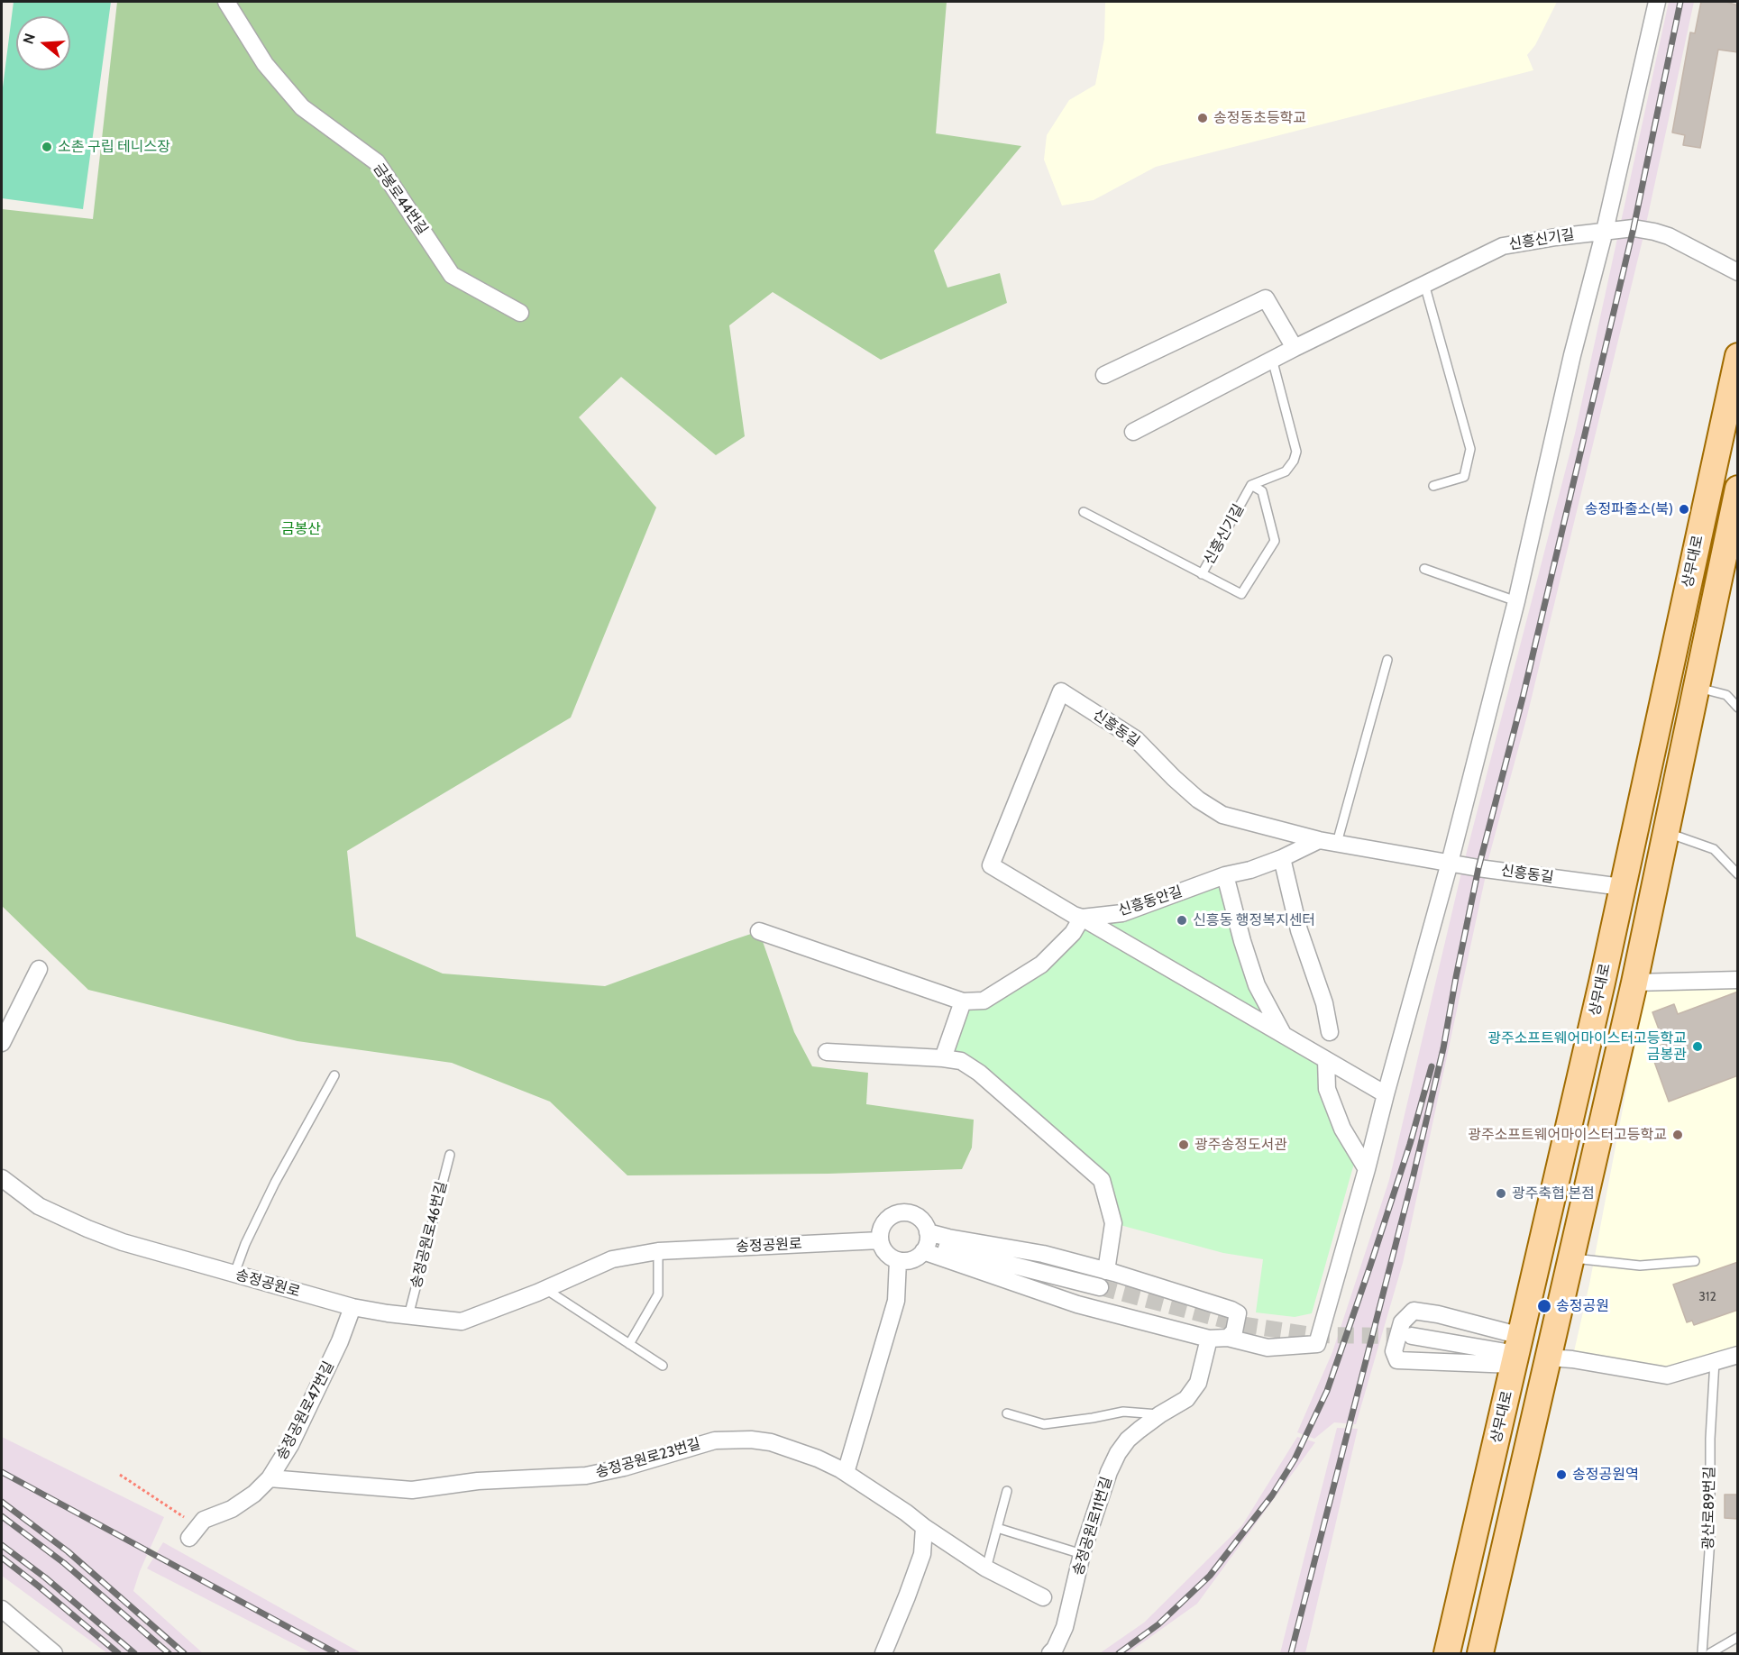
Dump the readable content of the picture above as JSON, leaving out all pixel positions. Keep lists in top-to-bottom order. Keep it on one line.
{"streets":{"main road":["상무대로"],"street":["금봉로44번길","신흥신기길","신흥동길","신흥동안길","송정공원로","송정공원로47번길","송정공원로23번길","송정공원로11번길"],"lane":["송정공원로46번길","광산로89번길"]},"crossings":[["상무대로","신흥동길"],["신흥동길","신흥동안길"],["송정공원로46번길","송정공원로"],["송정공원로","송정공원로47번길"],["송정공원로47번길","송정공원로23번길"]],"parks":["금봉산"],"places":["송정동초등학교","소촌 구립 테니스장","송정파출소(북)","신흥동 행정복지센터","광주소프트웨어마이스터고등학교 금봉관","광주소프트웨어마이스터고등학교","광주송정도서관","광주축협 본점","송정공원","송정공원역"],"house_numbers":["312"],"north":"left"}
